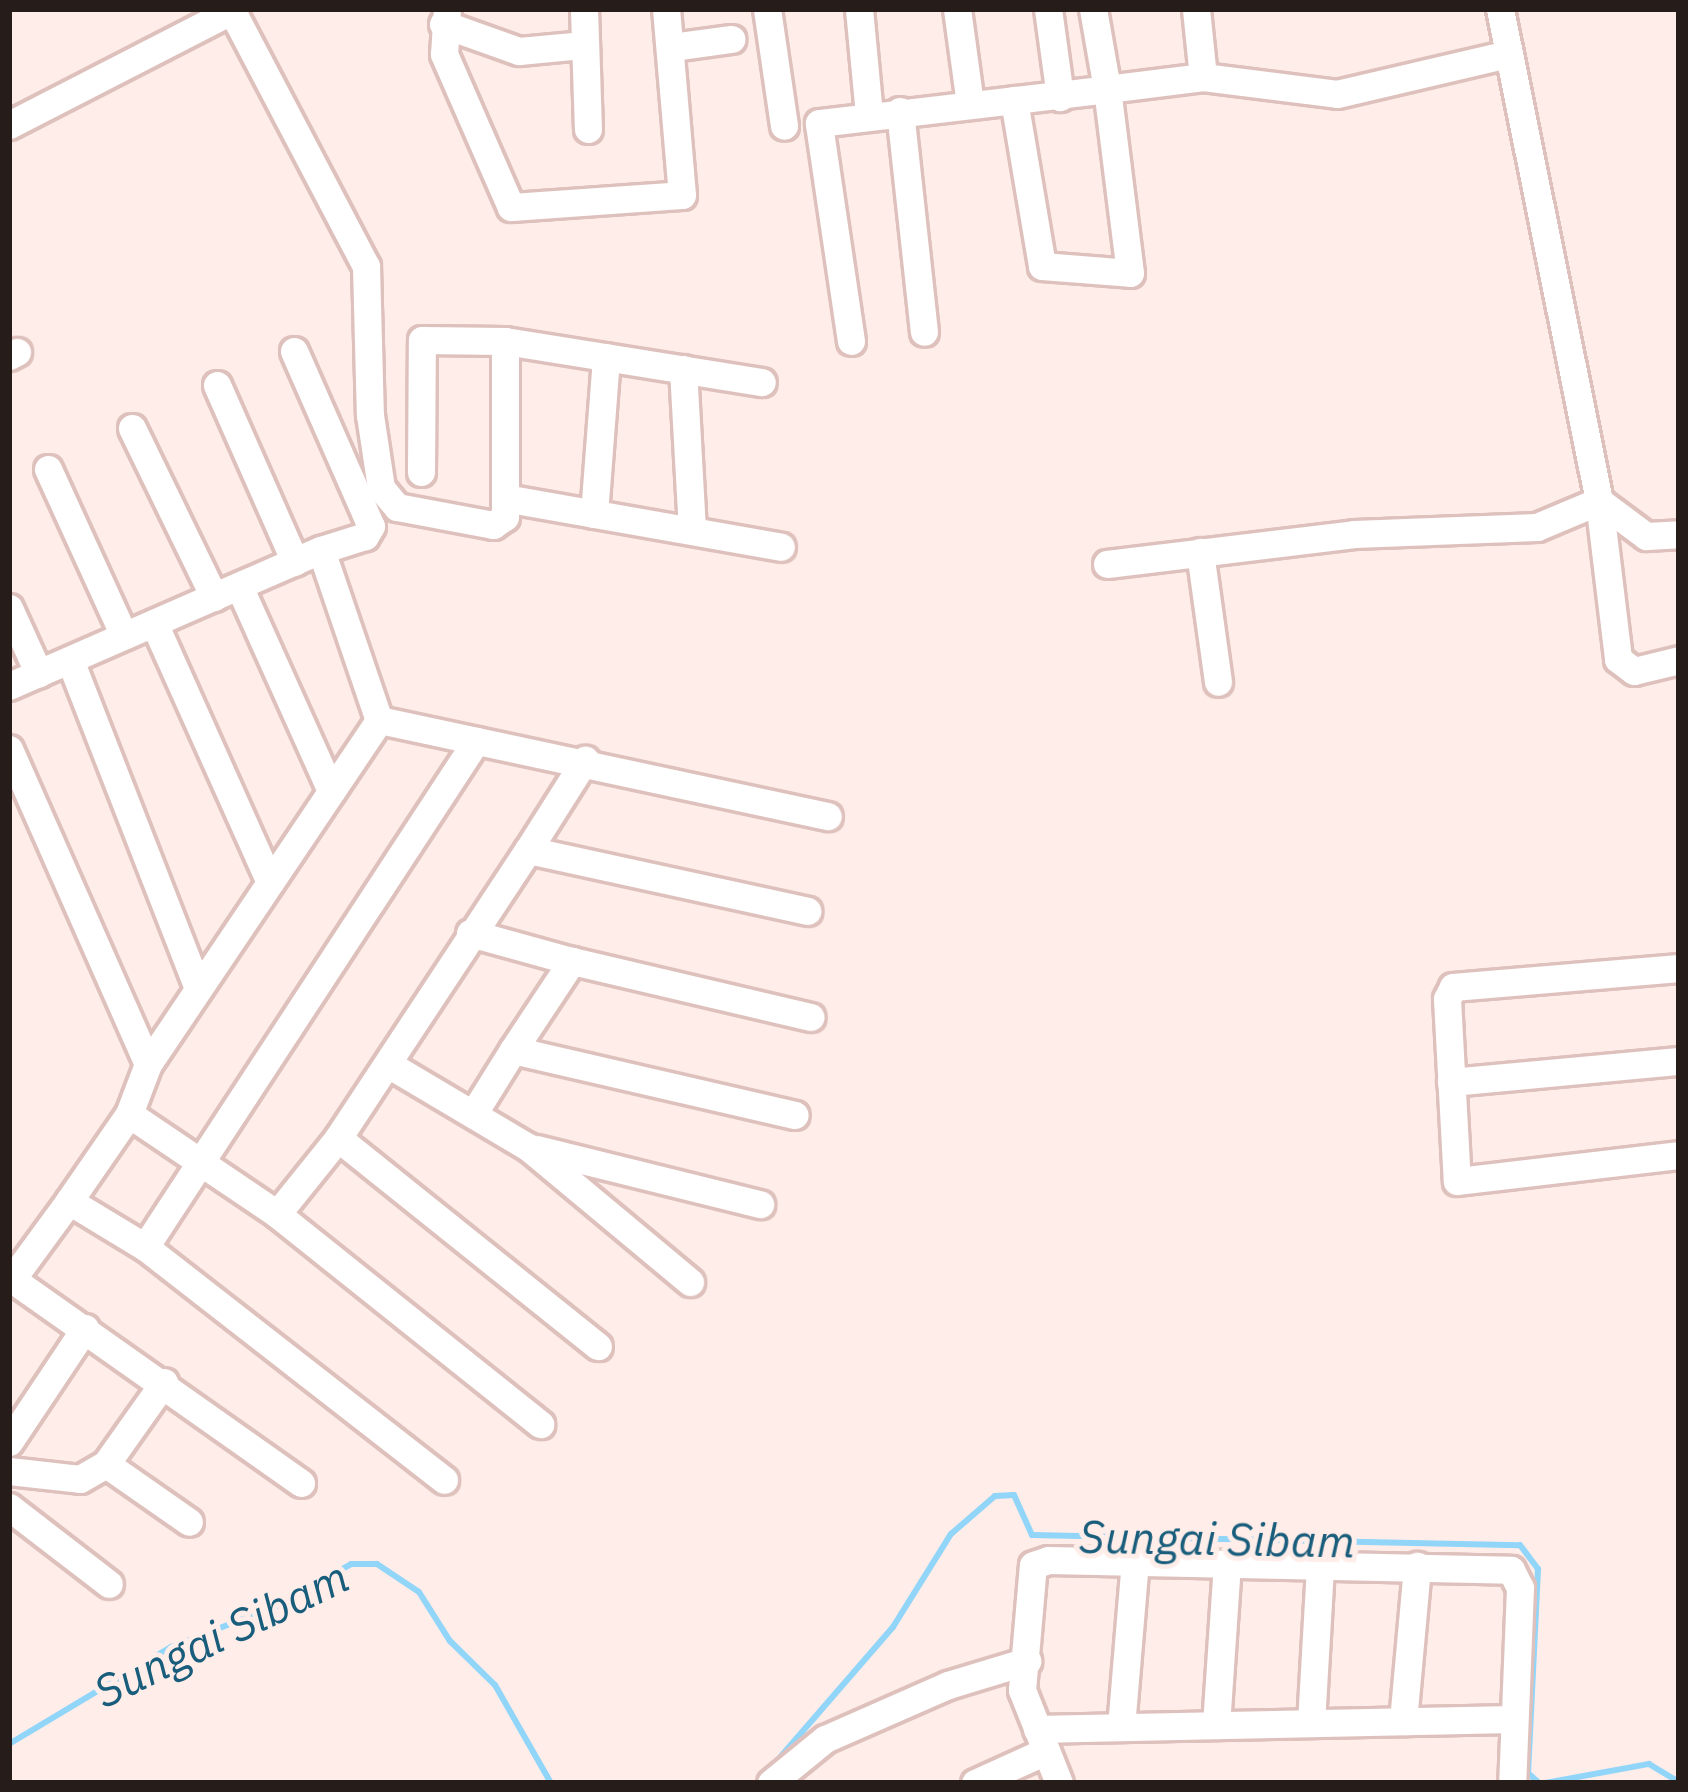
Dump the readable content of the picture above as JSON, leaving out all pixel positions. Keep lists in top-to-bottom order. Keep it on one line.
{"water":["Sungai Sibam"]}
